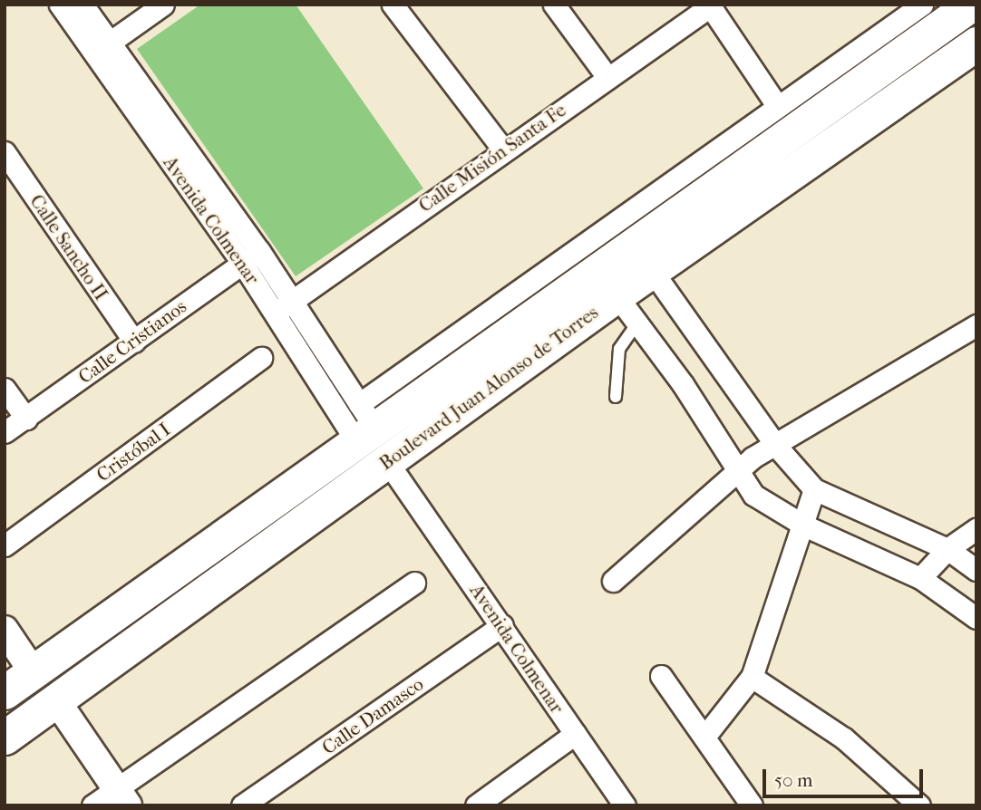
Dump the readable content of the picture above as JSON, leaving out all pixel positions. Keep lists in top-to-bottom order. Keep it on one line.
{"streets":{"main road":["Boulevard Juan Alonso de Torres"],"street":["Calle Misión Santa Fe","Avenida Colmenar","Calle Sancho II","Calle Cristianos","Cristóbal I","Calle Damasco"]},"crossings":[["Calle Misión Santa Fe","Avenida Colmenar"],["Avenida Colmenar","Calle Cristianos"],["Avenida Colmenar","Boulevard Juan Alonso de Torres"],["Avenida Colmenar","Calle Damasco"],["Calle Sancho II","Calle Cristianos"]],"scale_bar":"50 m"}
